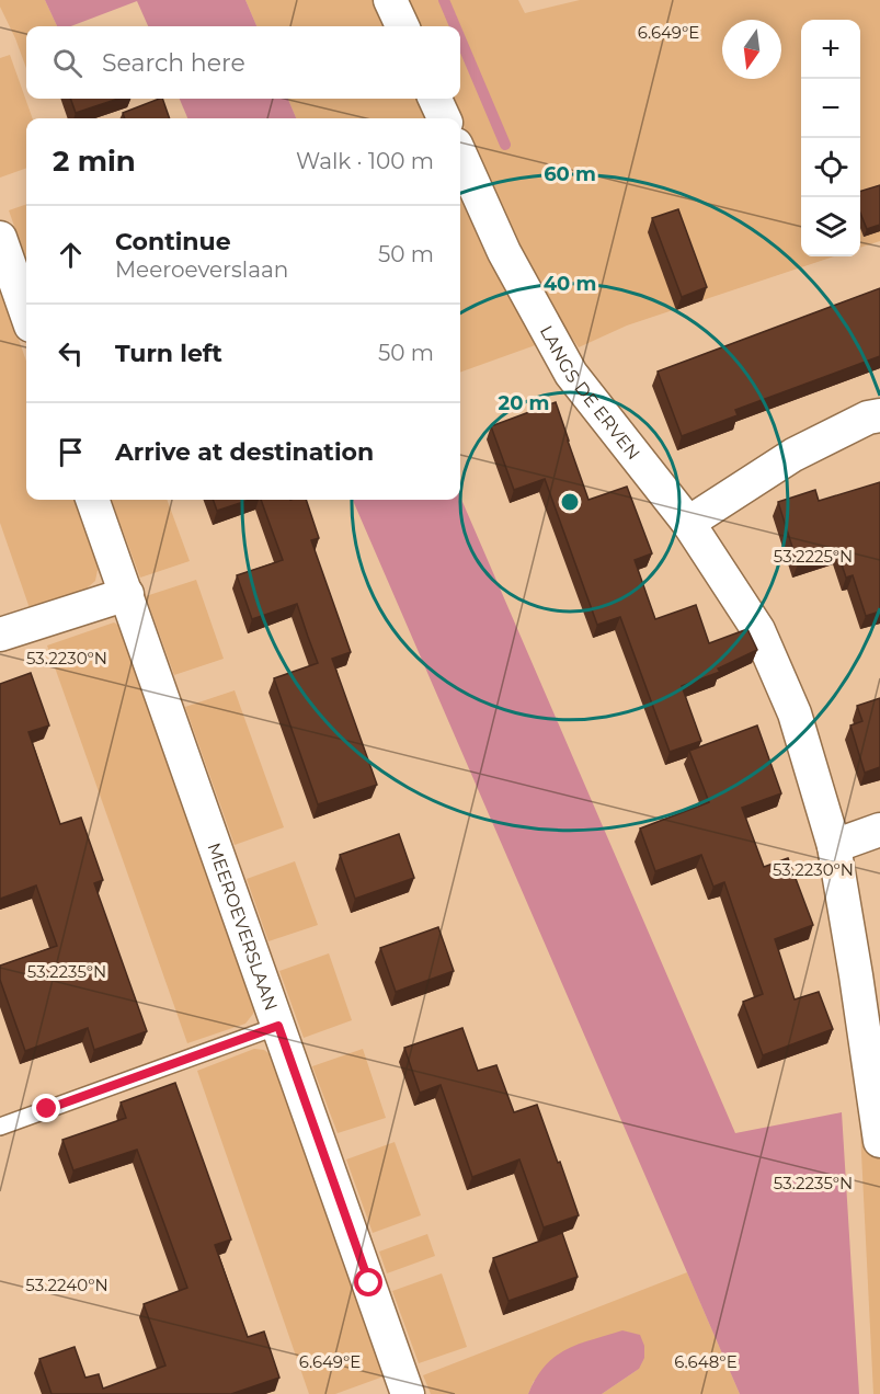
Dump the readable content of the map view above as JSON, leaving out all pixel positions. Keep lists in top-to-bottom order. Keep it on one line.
{"streets":{"street":["LANGS DE ERVEN","MEEROEVERSLAAN"]},"north":"bottom","page":{"map_buttons":["+","−"],"search":"Search here","heading":["2 min","Walk · 100 m"],"list":[["Continue","Meeroeverslaan","50 m"],["Turn left","50 m"],"Arrive at destination"]},"coordinates":["6.649°E","53.2225°N","53.2230°N","53.2235°N","53.2240°N","6.648°E"],"rings":["60 m","40 m","20 m"]}
